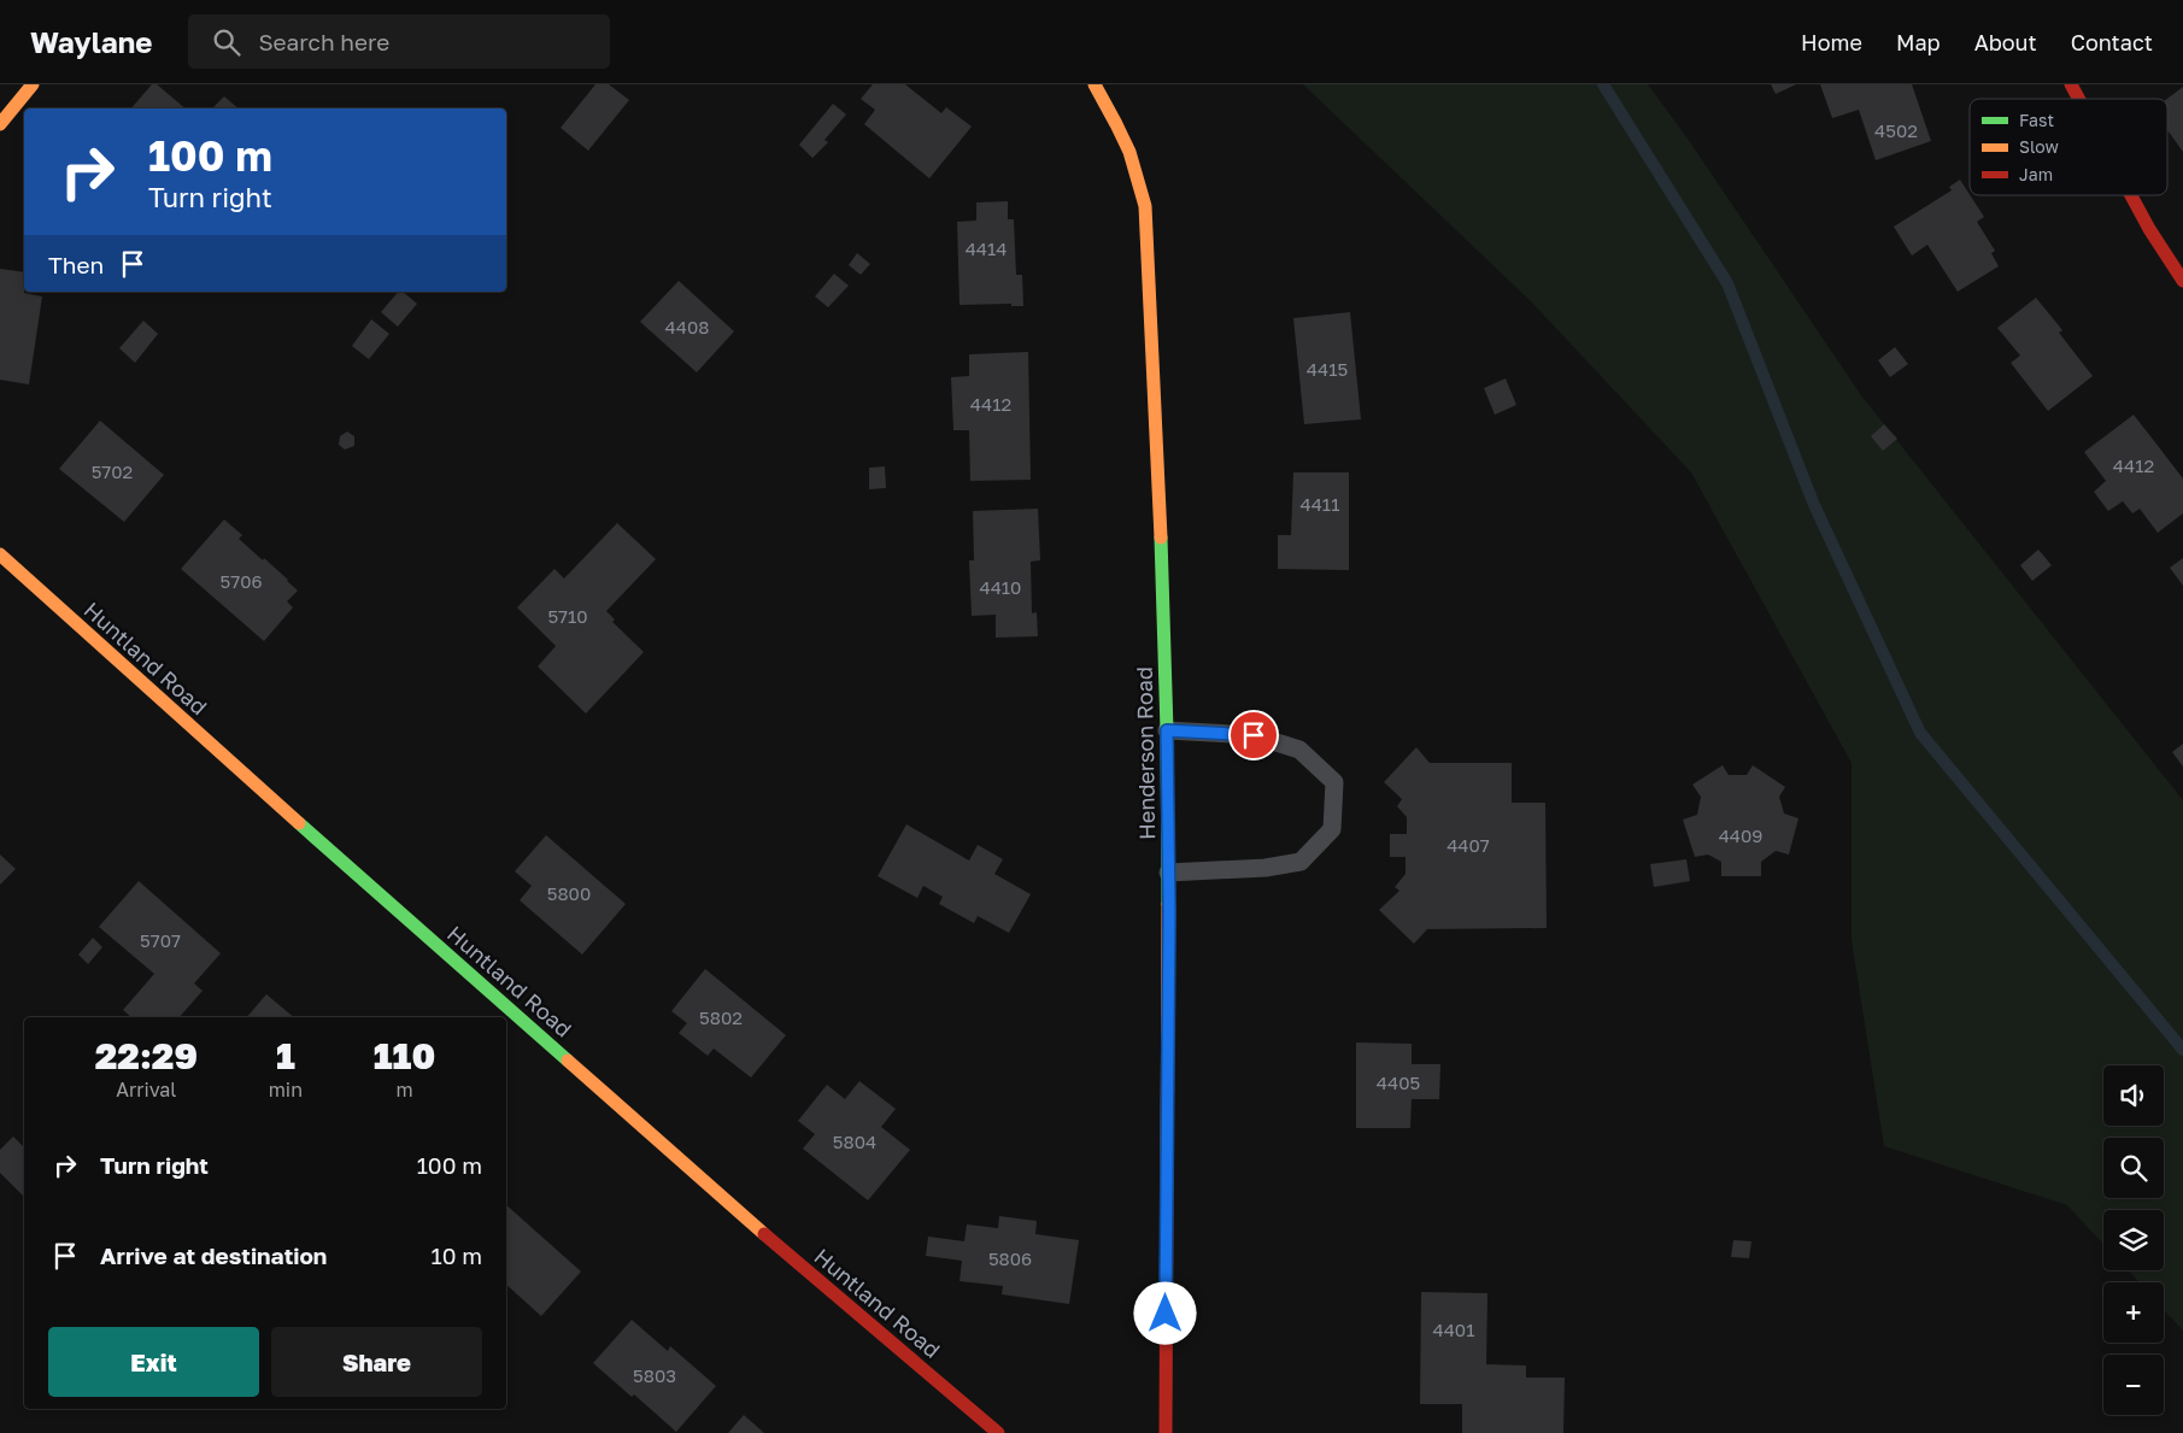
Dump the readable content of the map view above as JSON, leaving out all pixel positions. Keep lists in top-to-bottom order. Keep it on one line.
{"streets":{"street":["Huntland Road","Henderson Road"]},"house_numbers":["4502","4414","4408","4415","4412","4412","5702","4411","5706","4410","5710","4409","4407","5800","5707","5802","4405","5804","5806","4401","5803"],"legend":["Fast","Slow","Jam"],"page":{"header":"Waylane","search":"Search here","nav":["Home","Map","About","Contact"],"turn":["100 m","Turn right"],"then":"Then","eta":["22:29","Arrival","1","min","110","m"],"map_buttons":["+","−"],"list":[{"name":"Turn right","value":"100 m"},{"name":"Arrive at destination","value":"10 m"}],"buttons":["Exit","Share"]}}
